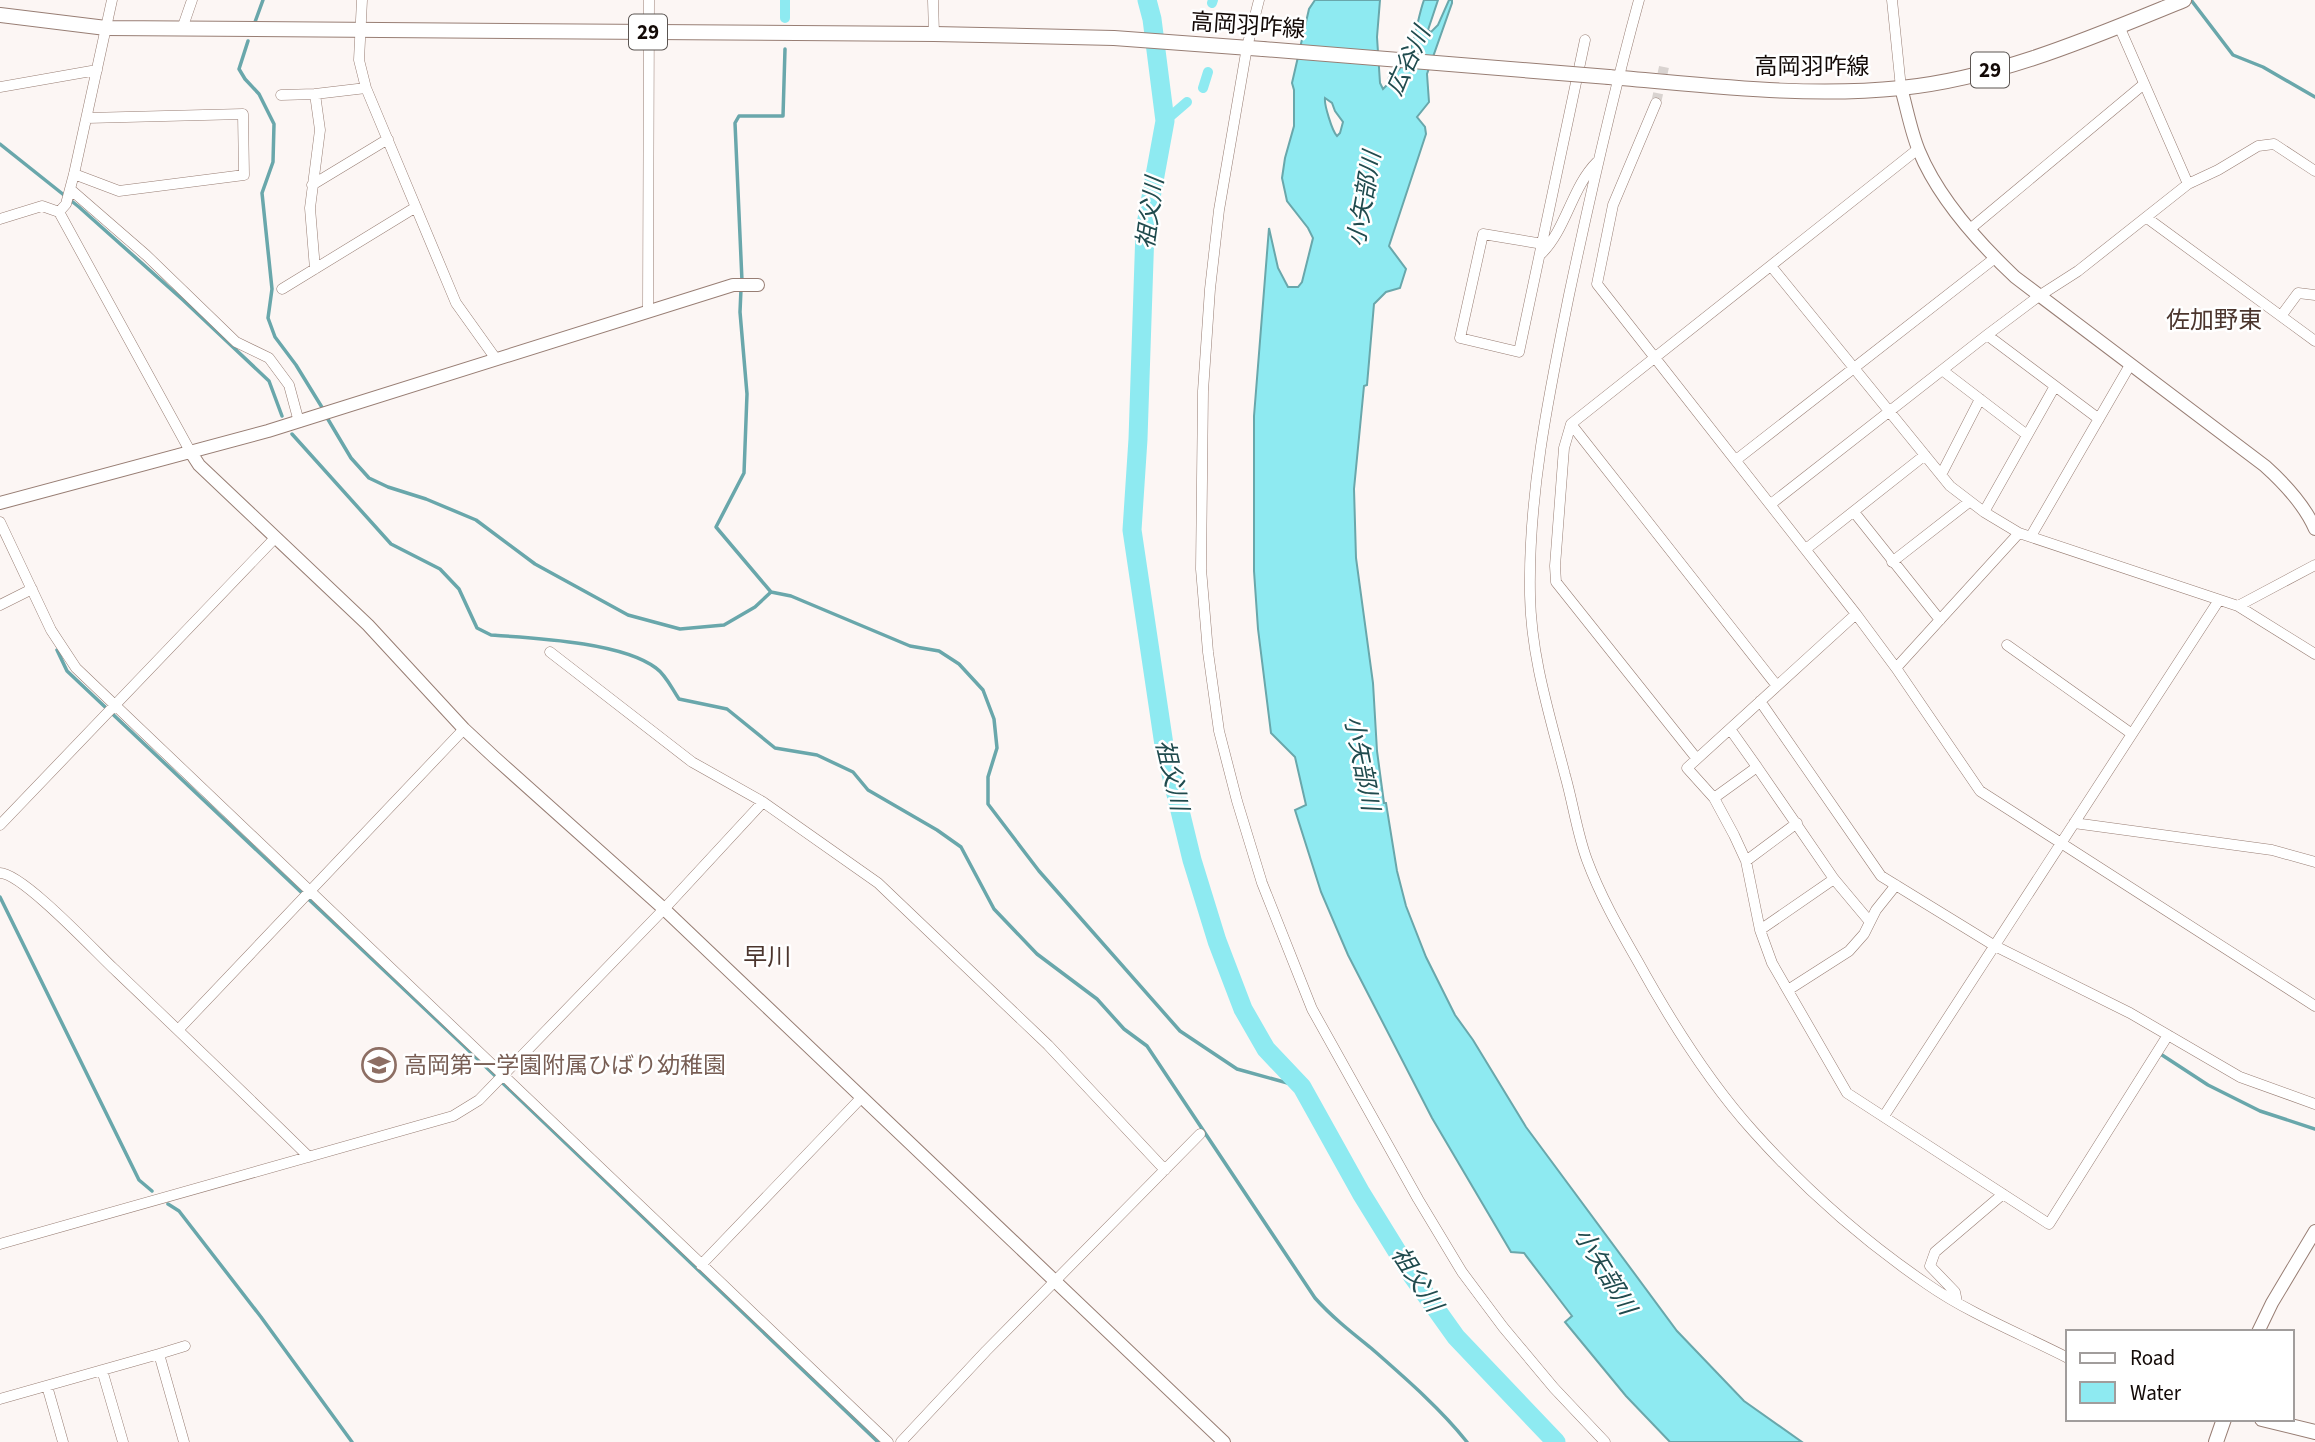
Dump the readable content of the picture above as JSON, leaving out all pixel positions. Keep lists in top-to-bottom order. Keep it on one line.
{"streets":{"main road":["高岡羽咋線","29"]},"districts":["佐加野東","早川"],"water":["広谷川","小矢部川","祖父川"],"places":{"school or university":["高岡第一学園附属ひばり幼稚園"]},"legend":["Road","Water"]}
